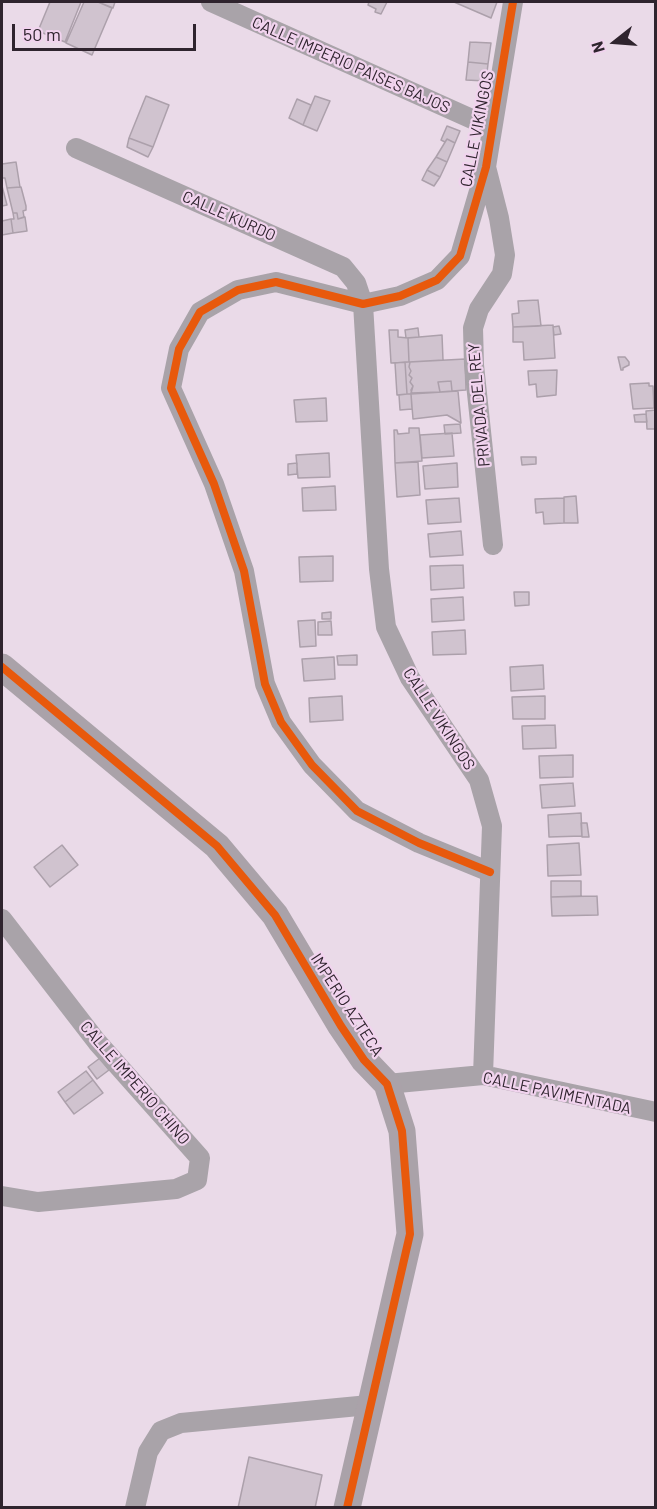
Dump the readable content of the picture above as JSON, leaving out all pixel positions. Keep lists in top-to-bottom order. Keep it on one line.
{"streets":{"street":["CALLE IMPERIO PAISES BAJOS","CALLE VIKINGOS","CALLE KURDO","PRIVADA DEL REY","IMPERIO AZTECA","CALLE IMPERIO CHINO","CALLE PAVIMENTADA"]},"crossings":[["CALLE IMPERIO PAISES BAJOS","CALLE VIKINGOS"],["CALLE VIKINGOS","CALLE KURDO"],["CALLE VIKINGOS","PRIVADA DEL REY"],["CALLE VIKINGOS","CALLE PAVIMENTADA"],["IMPERIO AZTECA","CALLE PAVIMENTADA"]],"scale_bar":"50 m","north":"left"}
